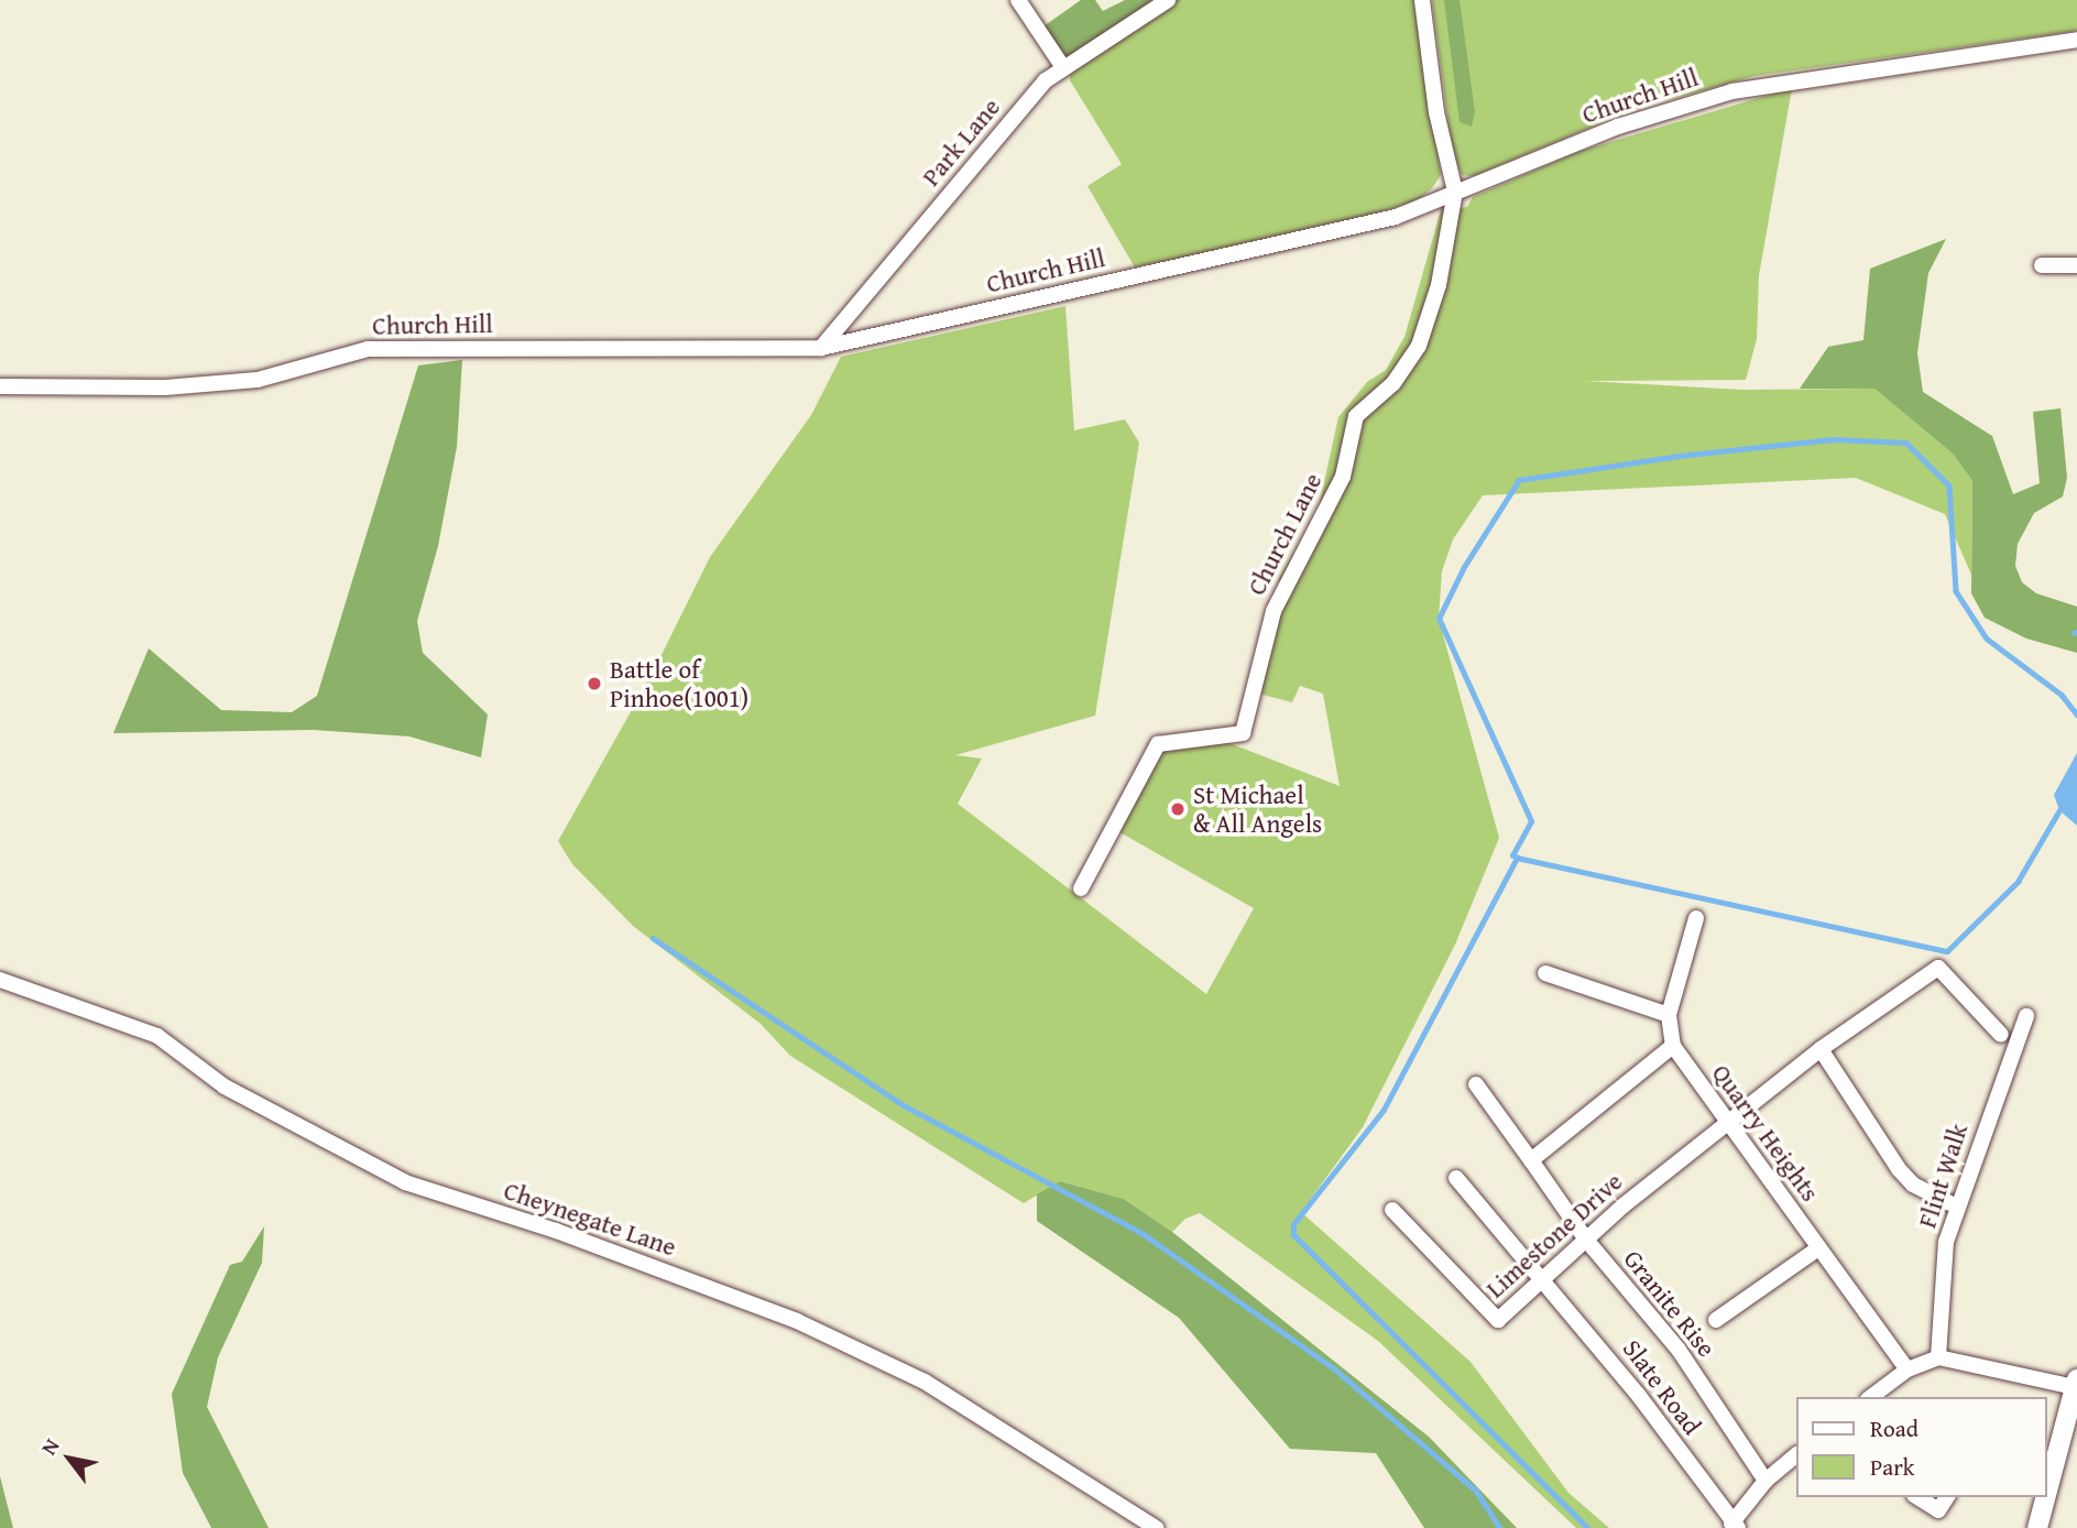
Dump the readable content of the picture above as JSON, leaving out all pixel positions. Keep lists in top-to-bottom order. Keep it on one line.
{"streets":{"street":["Church Hill","Park Lane","Church Lane","Quarry Heights","Flint Walk","Cheynegate Lane","Limestone Drive","Granite Rise","Slate Road"]},"crossings":[["Church Hill","Park Lane"],["Church Hill","Church Lane"],["Quarry Heights","Limestone Drive"],["Limestone Drive","Granite Rise"],["Limestone Drive","Slate Road"]],"places":["Battle of Pinhoe(1001)","St Michael & All Angels"],"legend":["Road","Park"],"north":"top left"}
